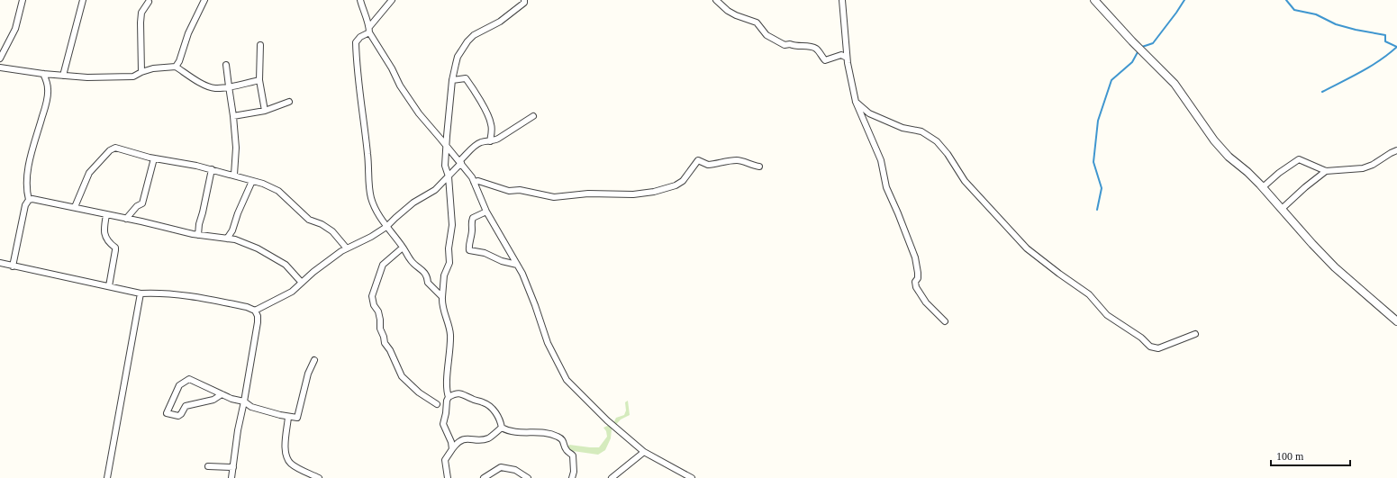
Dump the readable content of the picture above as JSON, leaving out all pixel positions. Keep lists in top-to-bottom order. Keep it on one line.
{"scale_bar":"100 m"}
